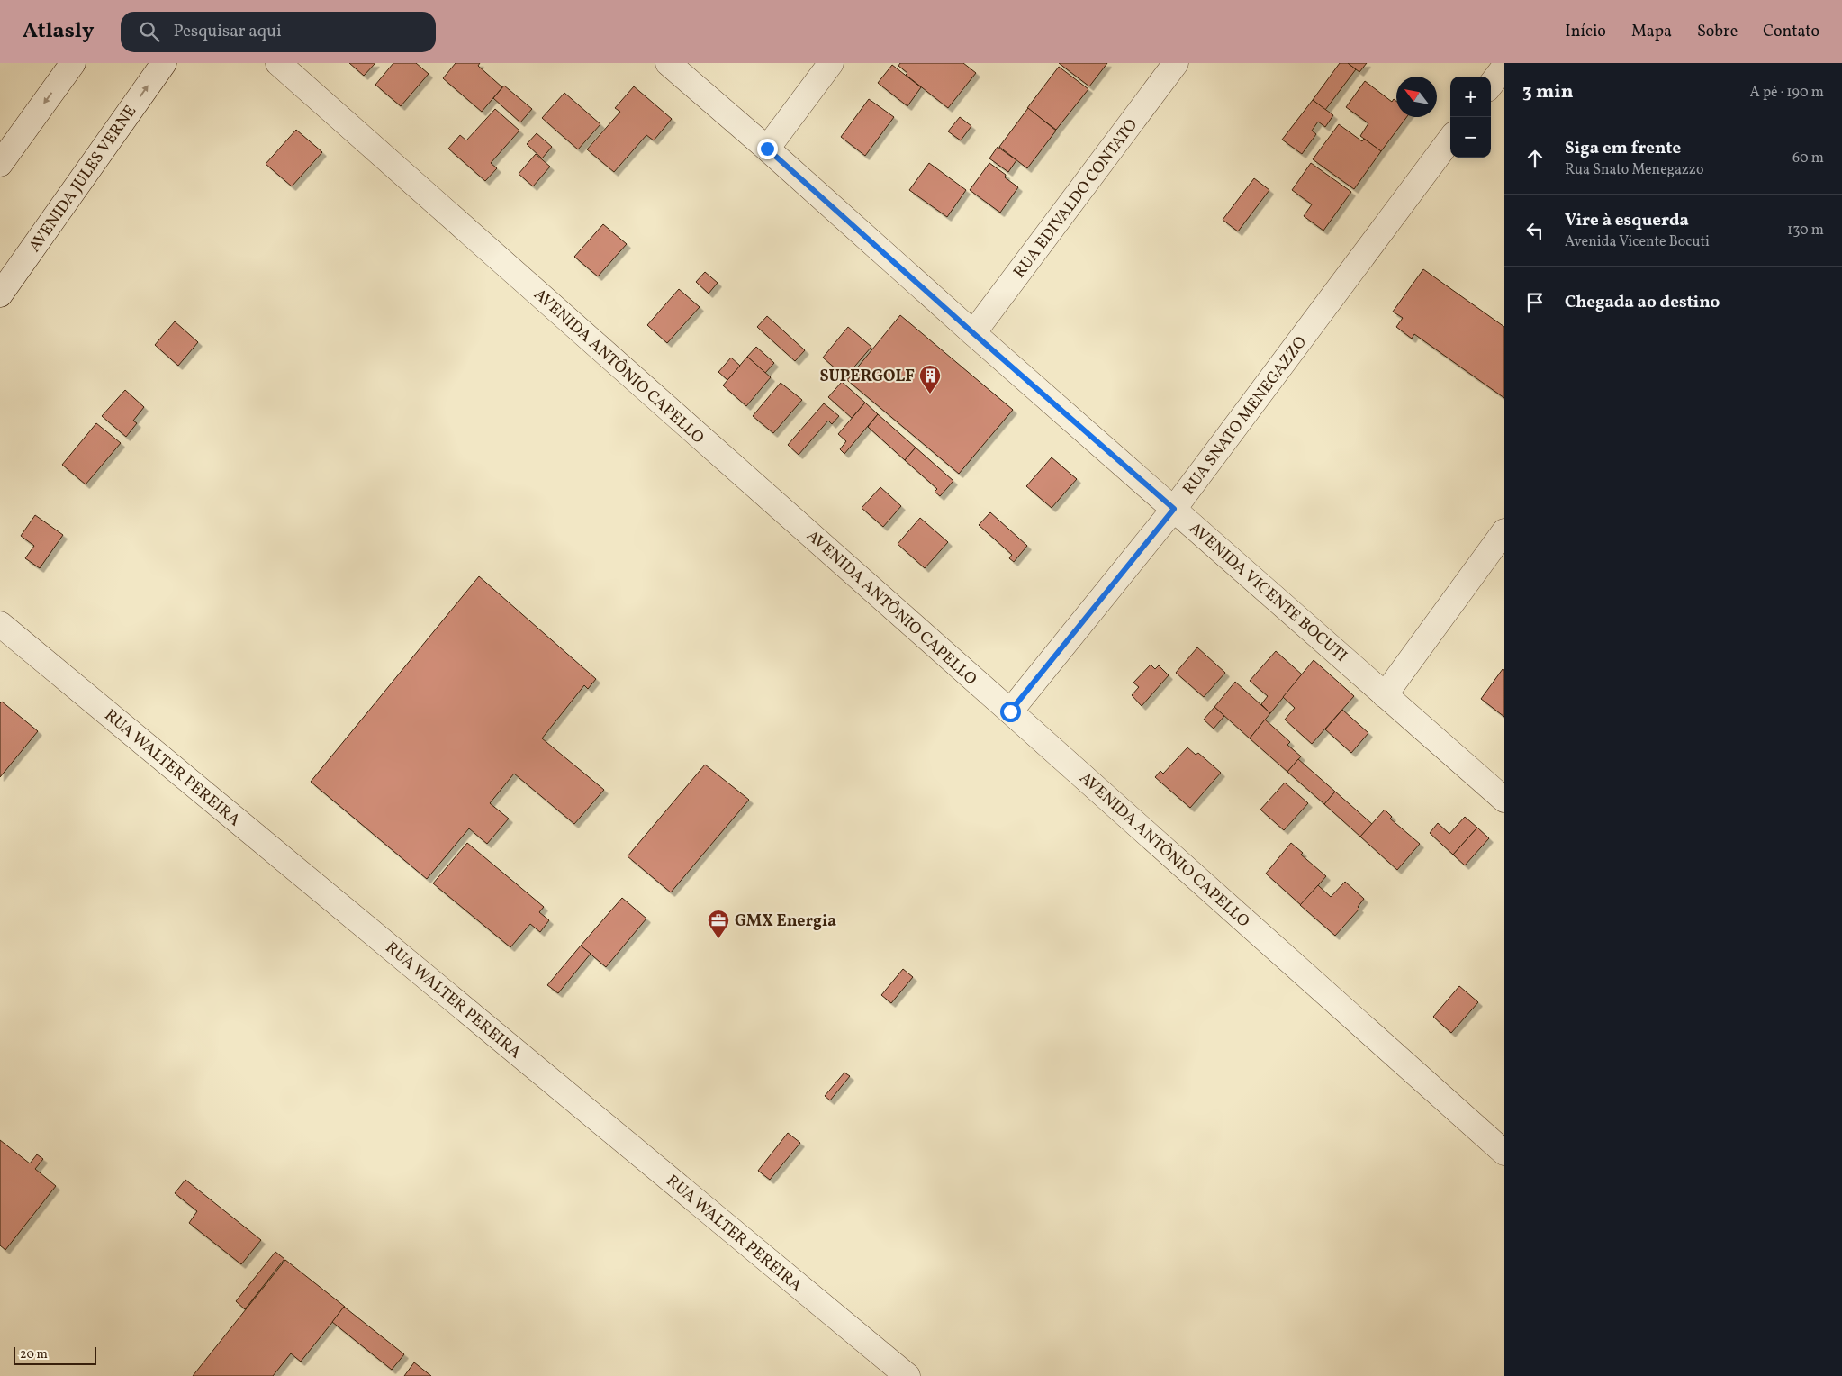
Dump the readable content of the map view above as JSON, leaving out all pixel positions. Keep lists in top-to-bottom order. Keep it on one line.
{"streets":{"street":["AVENIDA JULES VERNE","RUA EDIVALDO CONTATO","AVENIDA ANTÔNIO CAPELLO","RUA SNATO MENEGAZZO","AVENIDA VICENTE BOCUTI","RUA WALTER PEREIRA"]},"crossings":[["RUA EDIVALDO CONTATO","AVENIDA VICENTE BOCUTI"],["AVENIDA ANTÔNIO CAPELLO","RUA SNATO MENEGAZZO"],["RUA SNATO MENEGAZZO","AVENIDA VICENTE BOCUTI"]],"places":{"building":["SUPERGOLF"],"office":["GMX Energia"]},"scale_bar":"20 m","north":"top left","page":{"header":"Atlasly","search":"Pesquisar aqui","nav":["Início","Mapa","Sobre","Contato"],"heading":["3 min","A pé · 190 m"],"map_buttons":["+","−"],"list":[["Siga em frente","Rua Snato Menegazzo","60 m"],["Vire à esquerda","Avenida Vicente Bocuti","130 m"],"Chegada ao destino"],"scale":"20 m"}}
